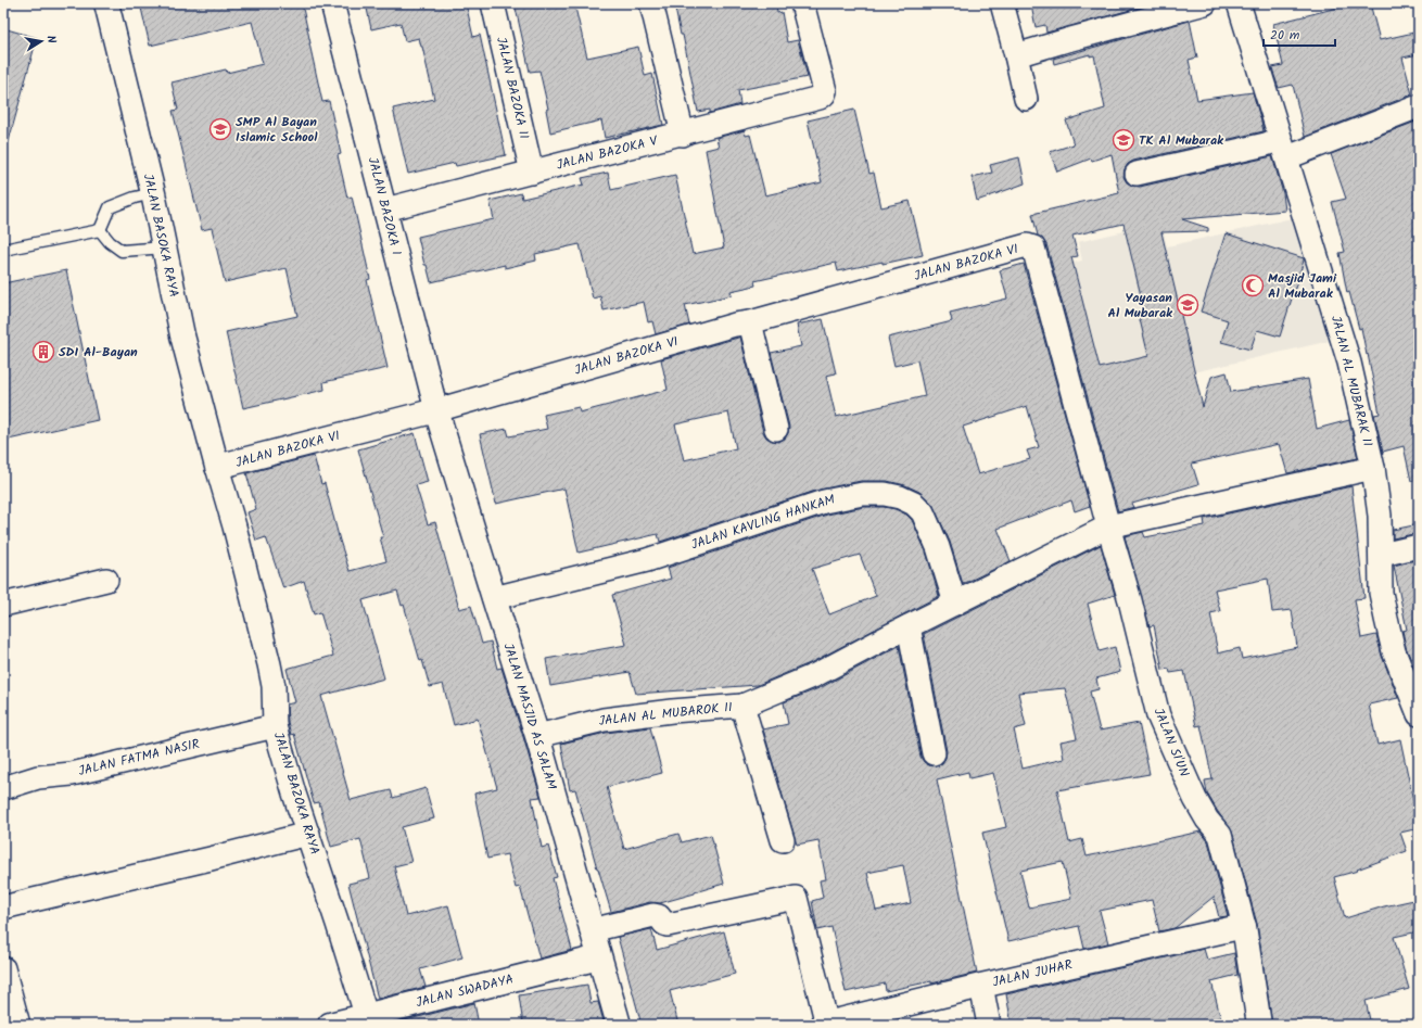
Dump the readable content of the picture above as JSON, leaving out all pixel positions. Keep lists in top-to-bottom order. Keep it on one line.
{"streets":{"street":["JALAN BAZOKA II","JALAN BAZOKA V","JALAN BAZOKA I","JALAN BASOKA RAYA","JALAN BAZOKA VI","JALAN AL MUBARAK II","JALAN KAVLING HANKAM","JALAN AL MUBAROK II","JALAN MASJID AS SALAM","JALAN SI'UN","JALAN FATMA NASIR","JALAN BAZOKA RAYA","JALAN JUHAR","JALAN SWADAYA"]},"crossings":[["JALAN BAZOKA II","JALAN BAZOKA V"],["JALAN BAZOKA V","JALAN BAZOKA I"],["JALAN BAZOKA I","JALAN BAZOKA VI"],["JALAN BAZOKA I","JALAN MASJID AS SALAM"],["JALAN BASOKA RAYA","JALAN BAZOKA VI"],["JALAN BASOKA RAYA","JALAN BAZOKA RAYA"],["JALAN BAZOKA VI","JALAN MASJID AS SALAM"],["JALAN BAZOKA VI","JALAN SI'UN"],["JALAN BAZOKA VI","JALAN BAZOKA RAYA"],["JALAN KAVLING HANKAM","JALAN AL MUBAROK II"],["JALAN KAVLING HANKAM","JALAN MASJID AS SALAM"],["JALAN AL MUBAROK II","JALAN MASJID AS SALAM"],["JALAN MASJID AS SALAM","JALAN SWADAYA"],["JALAN SI'UN","JALAN JUHAR"],["JALAN FATMA NASIR","JALAN BAZOKA RAYA"],["JALAN BAZOKA RAYA","JALAN SWADAYA"]],"places":{"school or university":["SMP Al Bayan Islamic School","TK Al Mubarak","Yayasan Al Mubarak"],"mosque":["Masjid Jami Al Mubarak"],"building":["SDI Al-Bayan"]},"scale_bar":"20 m","north":"right"}
